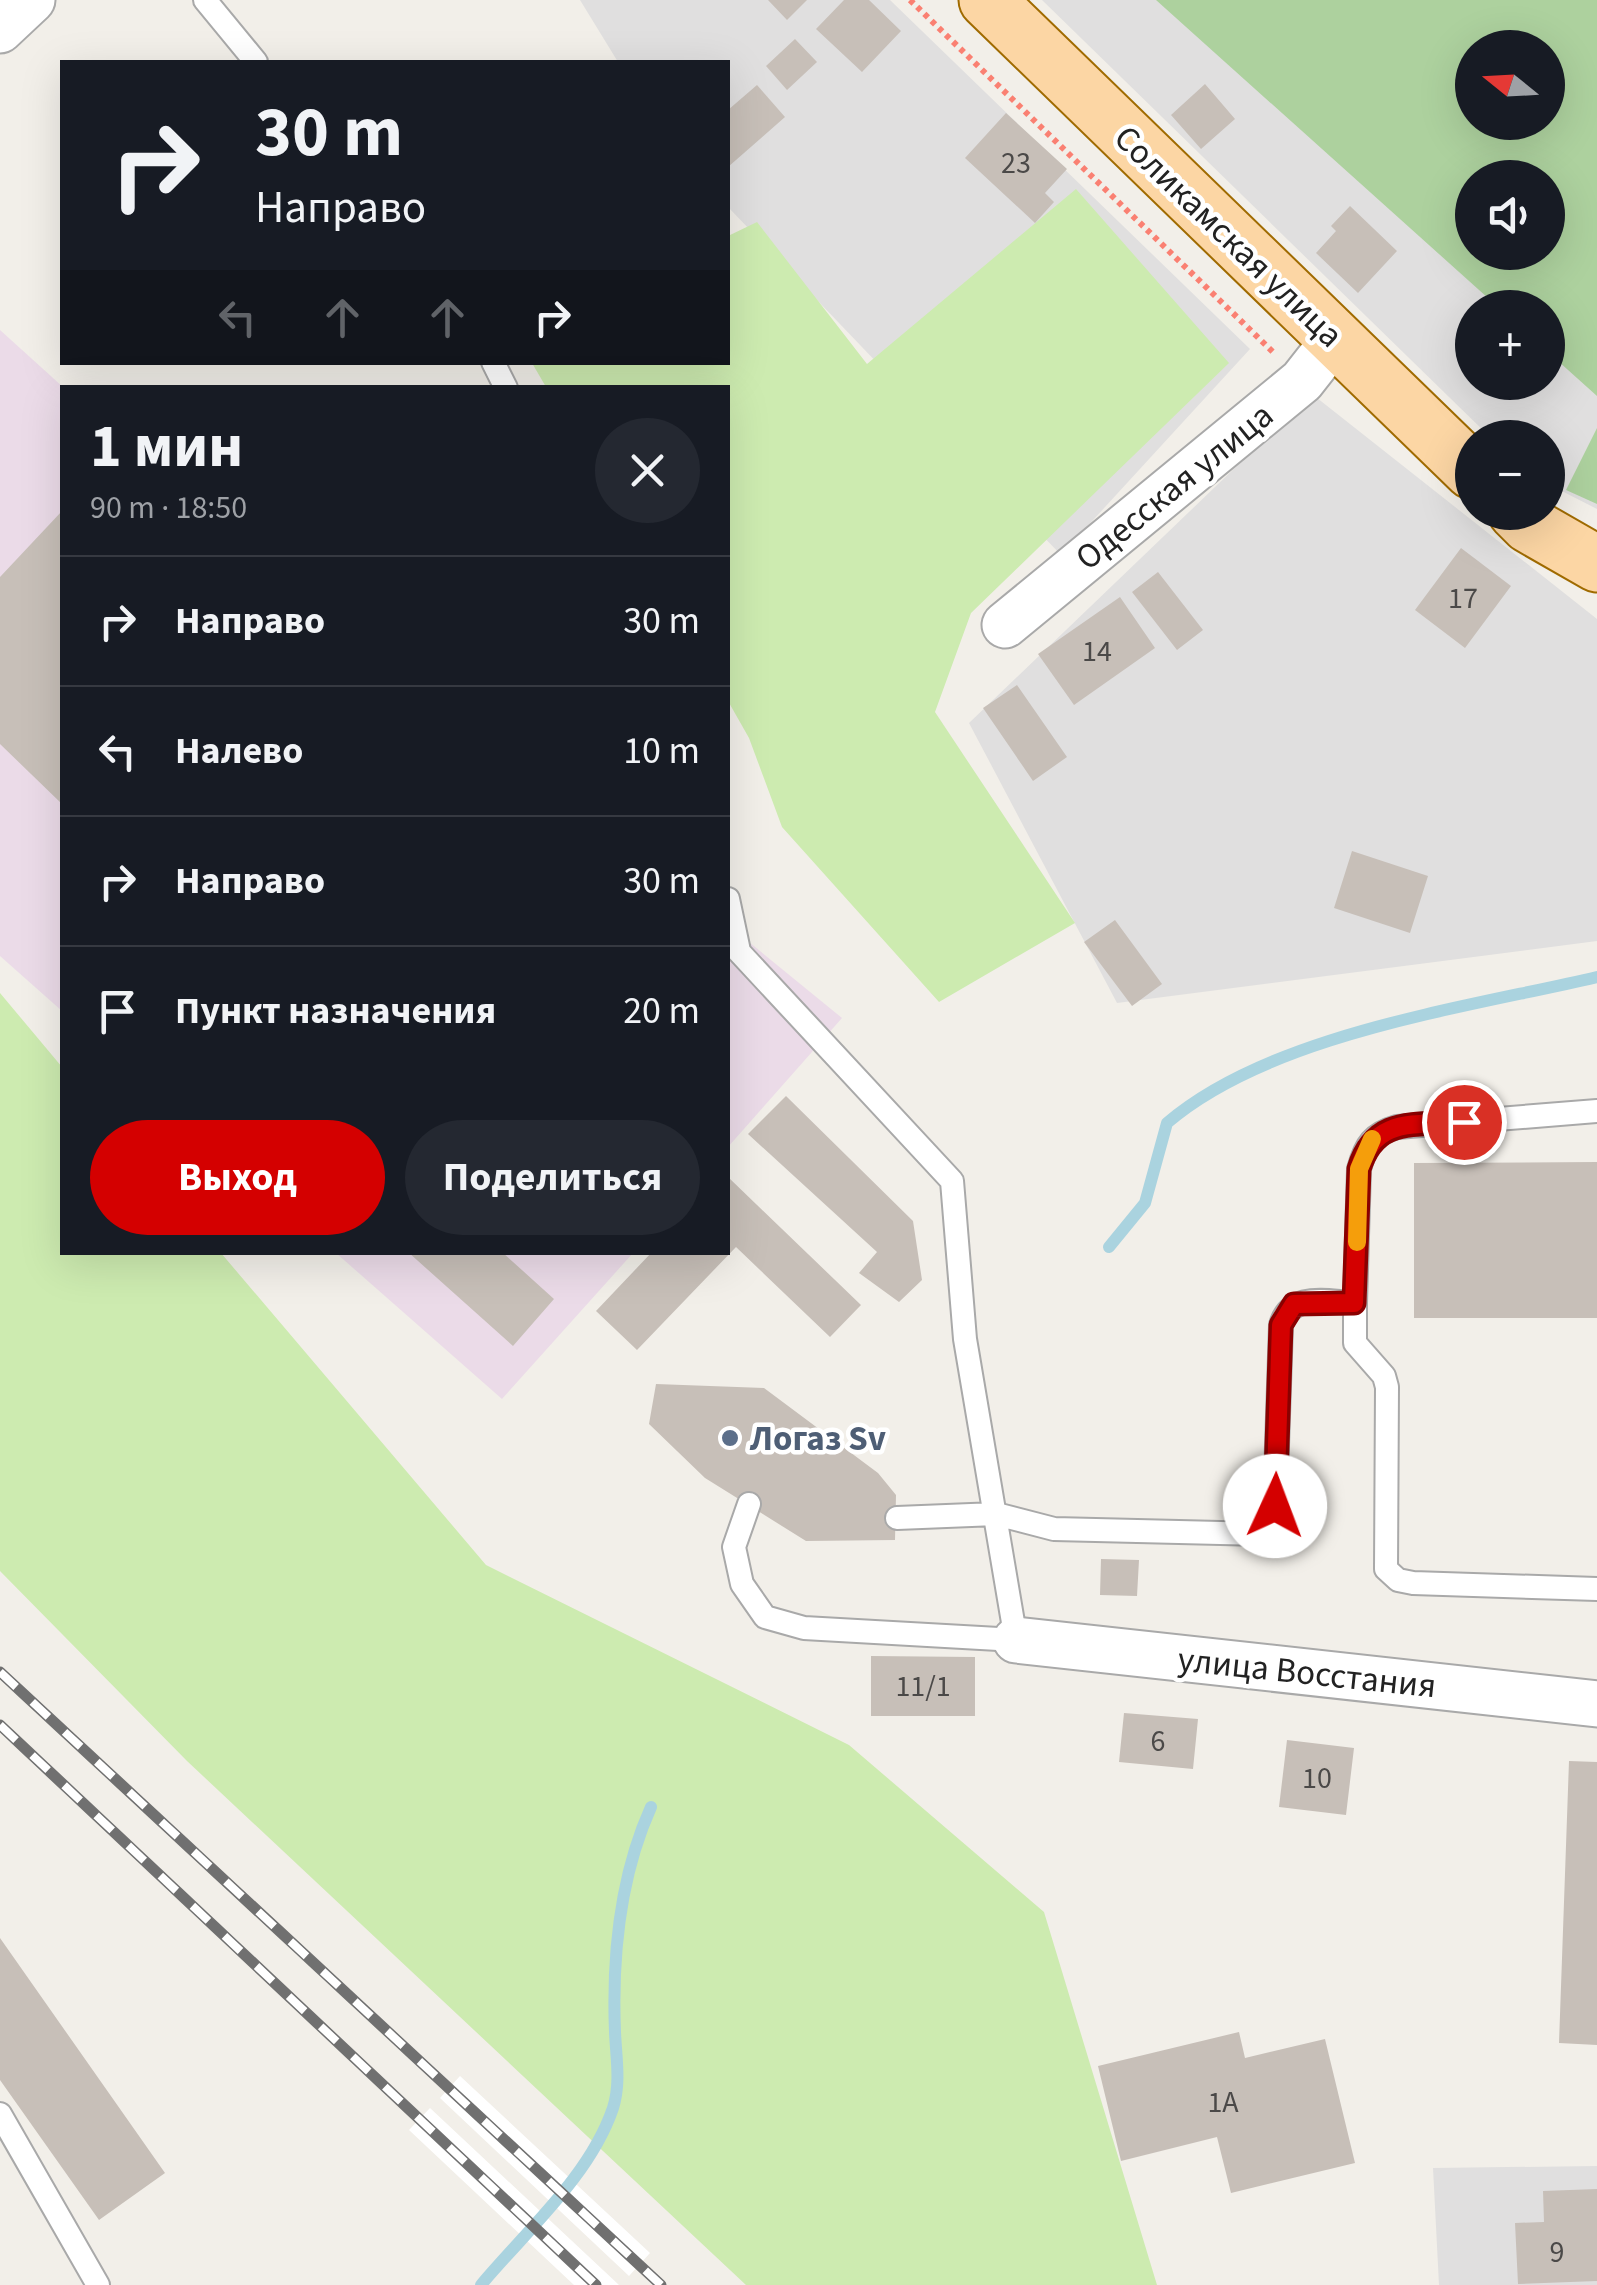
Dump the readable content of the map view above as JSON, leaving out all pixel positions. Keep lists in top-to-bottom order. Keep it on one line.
{"streets":{"main road":["Соликамская улица"],"street":["Одесская улица","улица Восстания"]},"crossings":[["Соликамская улица","Одесская улица"]],"places":["Логаз Sv"],"house_numbers":["23","17","14","11/1","6","10","1А","9"],"north":"left","page":{"map_buttons":["+","−"],"turn":["30 m","Направо"],"heading":["1 мин","90 m · 18:50"],"list":[{"name":"Направо","value":"30 m"},{"name":"Налево","value":"10 m"},{"name":"Направо","value":"30 m"},{"name":"Пункт назначения","value":"20 m"}],"buttons":["Выход","Поделиться"]}}
